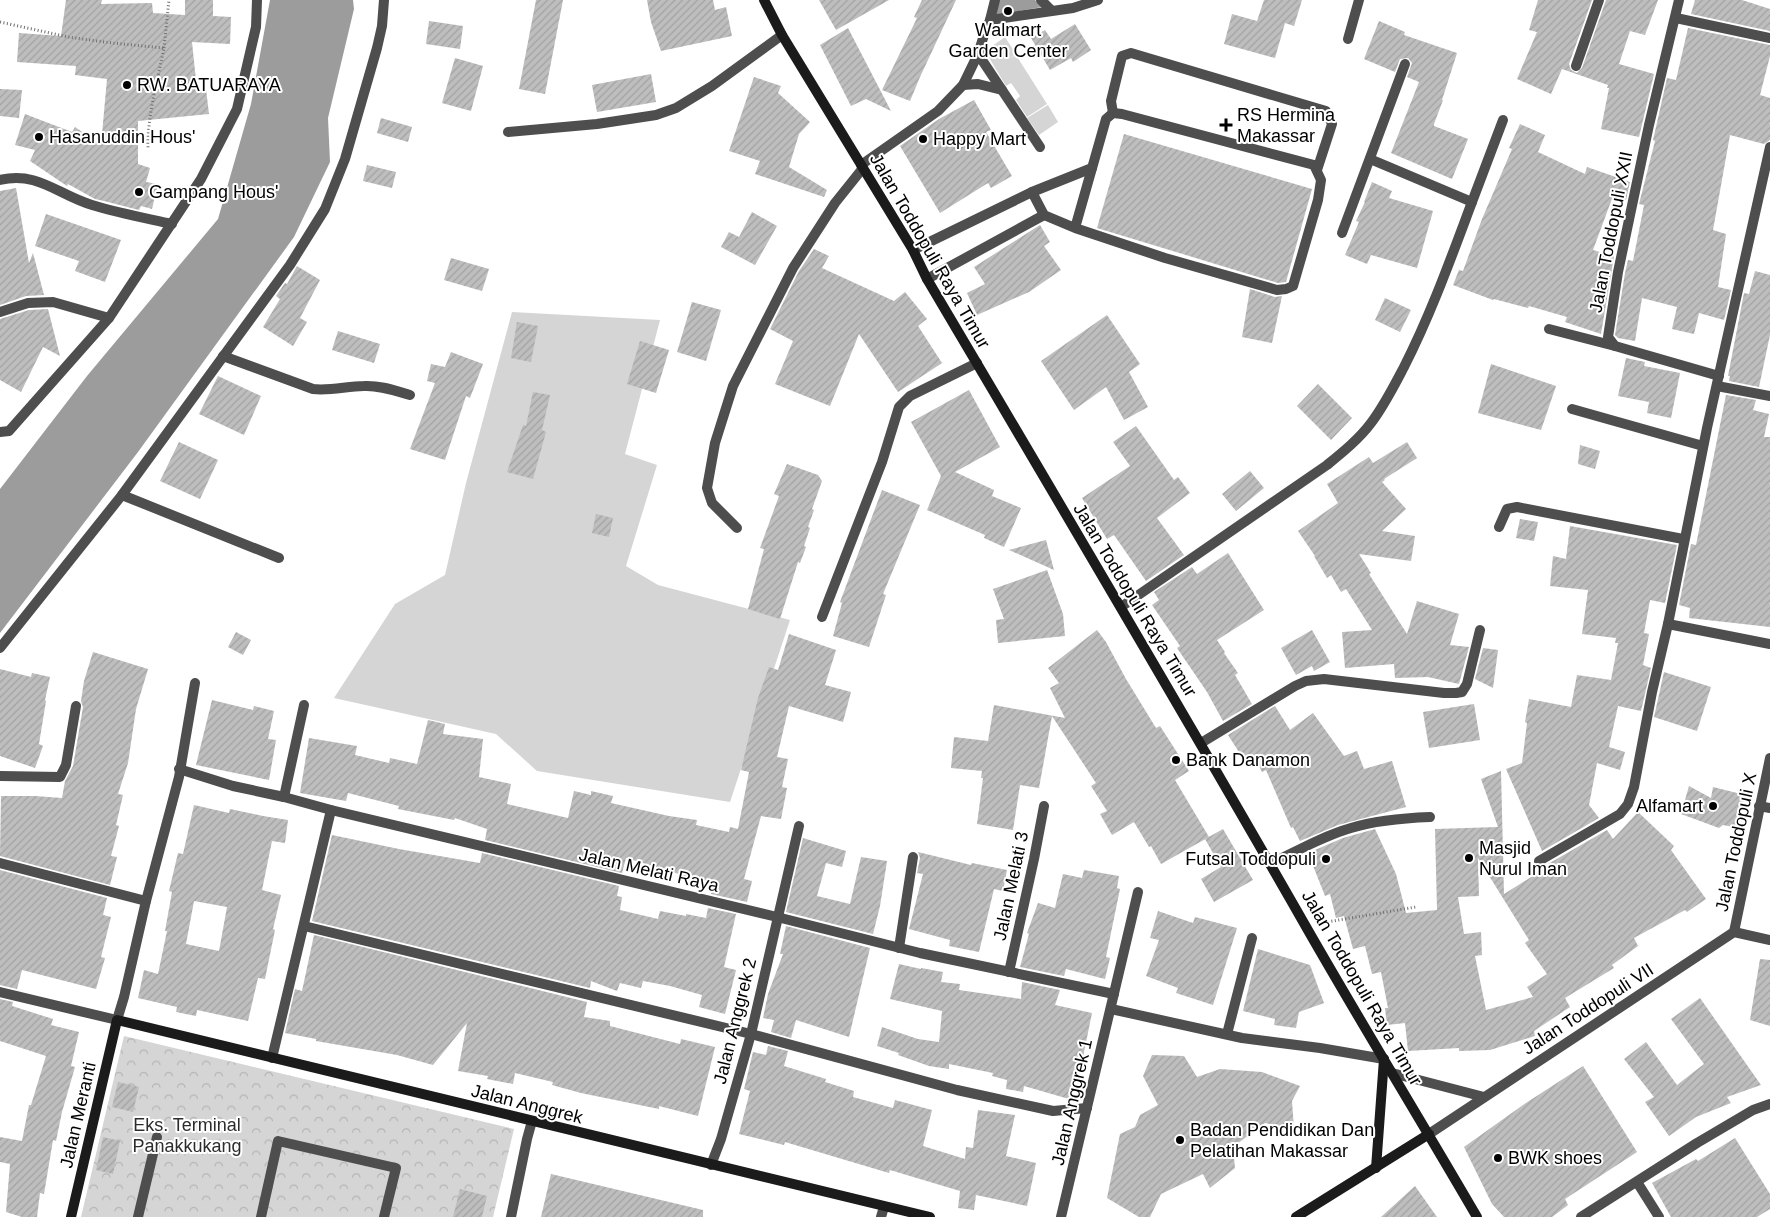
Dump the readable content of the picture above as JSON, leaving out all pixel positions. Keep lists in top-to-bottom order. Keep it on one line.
{"streets":{"main road":["Jalan Toddopuli Raya Timur","Jalan Anggrek","Jalan Meranti"],"street":["Jalan Toddopuli XXII","Jalan Toddopuli X","Jalan Melati Raya","Jalan Melati 3","Jalan Toddopuli VII","Jalan Anggrek 2","Jalan Anggrek 1"]},"crossings":[["Jalan Toddopuli Raya Timur","Jalan Toddopuli VII"],["Jalan Toddopuli X","Jalan Toddopuli VII"],["Jalan Melati Raya","Jalan Melati 3"],["Jalan Melati Raya","Jalan Anggrek 2"],["Jalan Melati Raya","Jalan Anggrek 1"],["Jalan Anggrek 2","Jalan Anggrek"],["Jalan Anggrek","Jalan Meranti"]],"parks":["Eks. Terminal Panakkukang"],"places":{"other":["Walmart Garden Center","RW. BATUARAYA","Hasanuddin Hous'","Happy Mart","Gampang Hous'","Bank Danamon","Alfamart","Masjid Nurul Iman","Futsal Toddopuli","Badan Pendidikan Dan Pelatihan Makassar","BWK shoes"],"health":["RS Hermina Makassar"]}}
